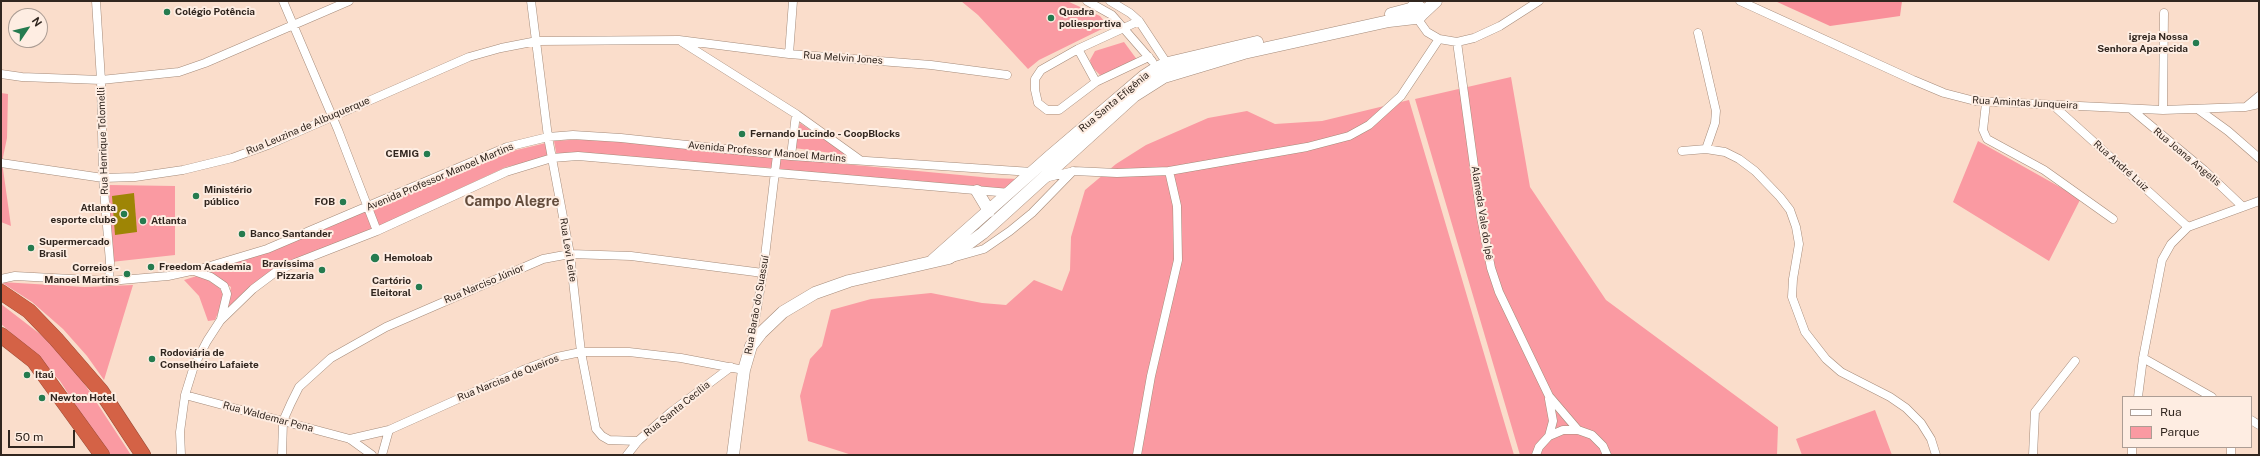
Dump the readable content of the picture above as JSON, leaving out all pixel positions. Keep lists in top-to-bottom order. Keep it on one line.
{"streets":{"main road":["Rua Santa Efigênia","Rua Barão do Suassuí"],"street":["Rua Melvin Jones","Rua Amintas Junqueira","Rua Leuzina de Albuquerque","Rua Henrique Tolomelli","Avenida Professor Manoel Martins","Rua Joana Angelis","Rua André Luiz","Alameda Vale do Ipê","Rua Levi Leite","Rua Narciso Júnior","Rua Narcisa de Queiros","Rua Santa Cecília","Rua Waldemar Pena"]},"crossings":[["Rua Melvin Jones","Rua Leuzina de Albuquerque"],["Rua Melvin Jones","Rua Levi Leite"],["Rua Santa Efigênia","Avenida Professor Manoel Martins"],["Rua Santa Efigênia","Rua Barão do Suassuí"],["Rua Amintas Junqueira","Rua Joana Angelis"],["Rua Amintas Junqueira","Rua André Luiz"],["Rua Leuzina de Albuquerque","Rua Henrique Tolomelli"],["Rua Leuzina de Albuquerque","Rua Levi Leite"],["Rua Henrique Tolomelli","Avenida Professor Manoel Martins"],["Avenida Professor Manoel Martins","Rua Levi Leite"],["Avenida Professor Manoel Martins","Rua Barão do Suassuí"],["Avenida Professor Manoel Martins","Rua Waldemar Pena"],["Rua Levi Leite","Rua Narciso Júnior"],["Rua Levi Leite","Rua Narcisa de Queiros"],["Rua Levi Leite","Rua Santa Cecília"],["Rua Narciso Júnior","Rua Barão do Suassuí"],["Rua Narciso Júnior","Rua Waldemar Pena"],["Rua Barão do Suassuí","Rua Narcisa de Queiros"],["Rua Narcisa de Queiros","Rua Santa Cecília"],["Rua Narcisa de Queiros","Rua Waldemar Pena"]],"districts":["Campo Alegre"],"places":["Colégio Potência","Quadra poliesportiva","igreja Nossa Senhora Aparecida","Fernando Lucindo - CoopBlocks","CEMIG","Ministério público","FOB","Atlanta esporte clube","Atlanta","Banco Santander","Supermercado Brasil","Hemoloab","Freedom Academia","Bravíssima Pizzaria","Correios - Manoel Martins","Cartório Eleitoral","Rodoviária de Conselheiro Lafaiete","Itaú","Newton Hotel"],"legend":["Rua","Parque"],"scale_bar":"50 m","north":"top right"}
